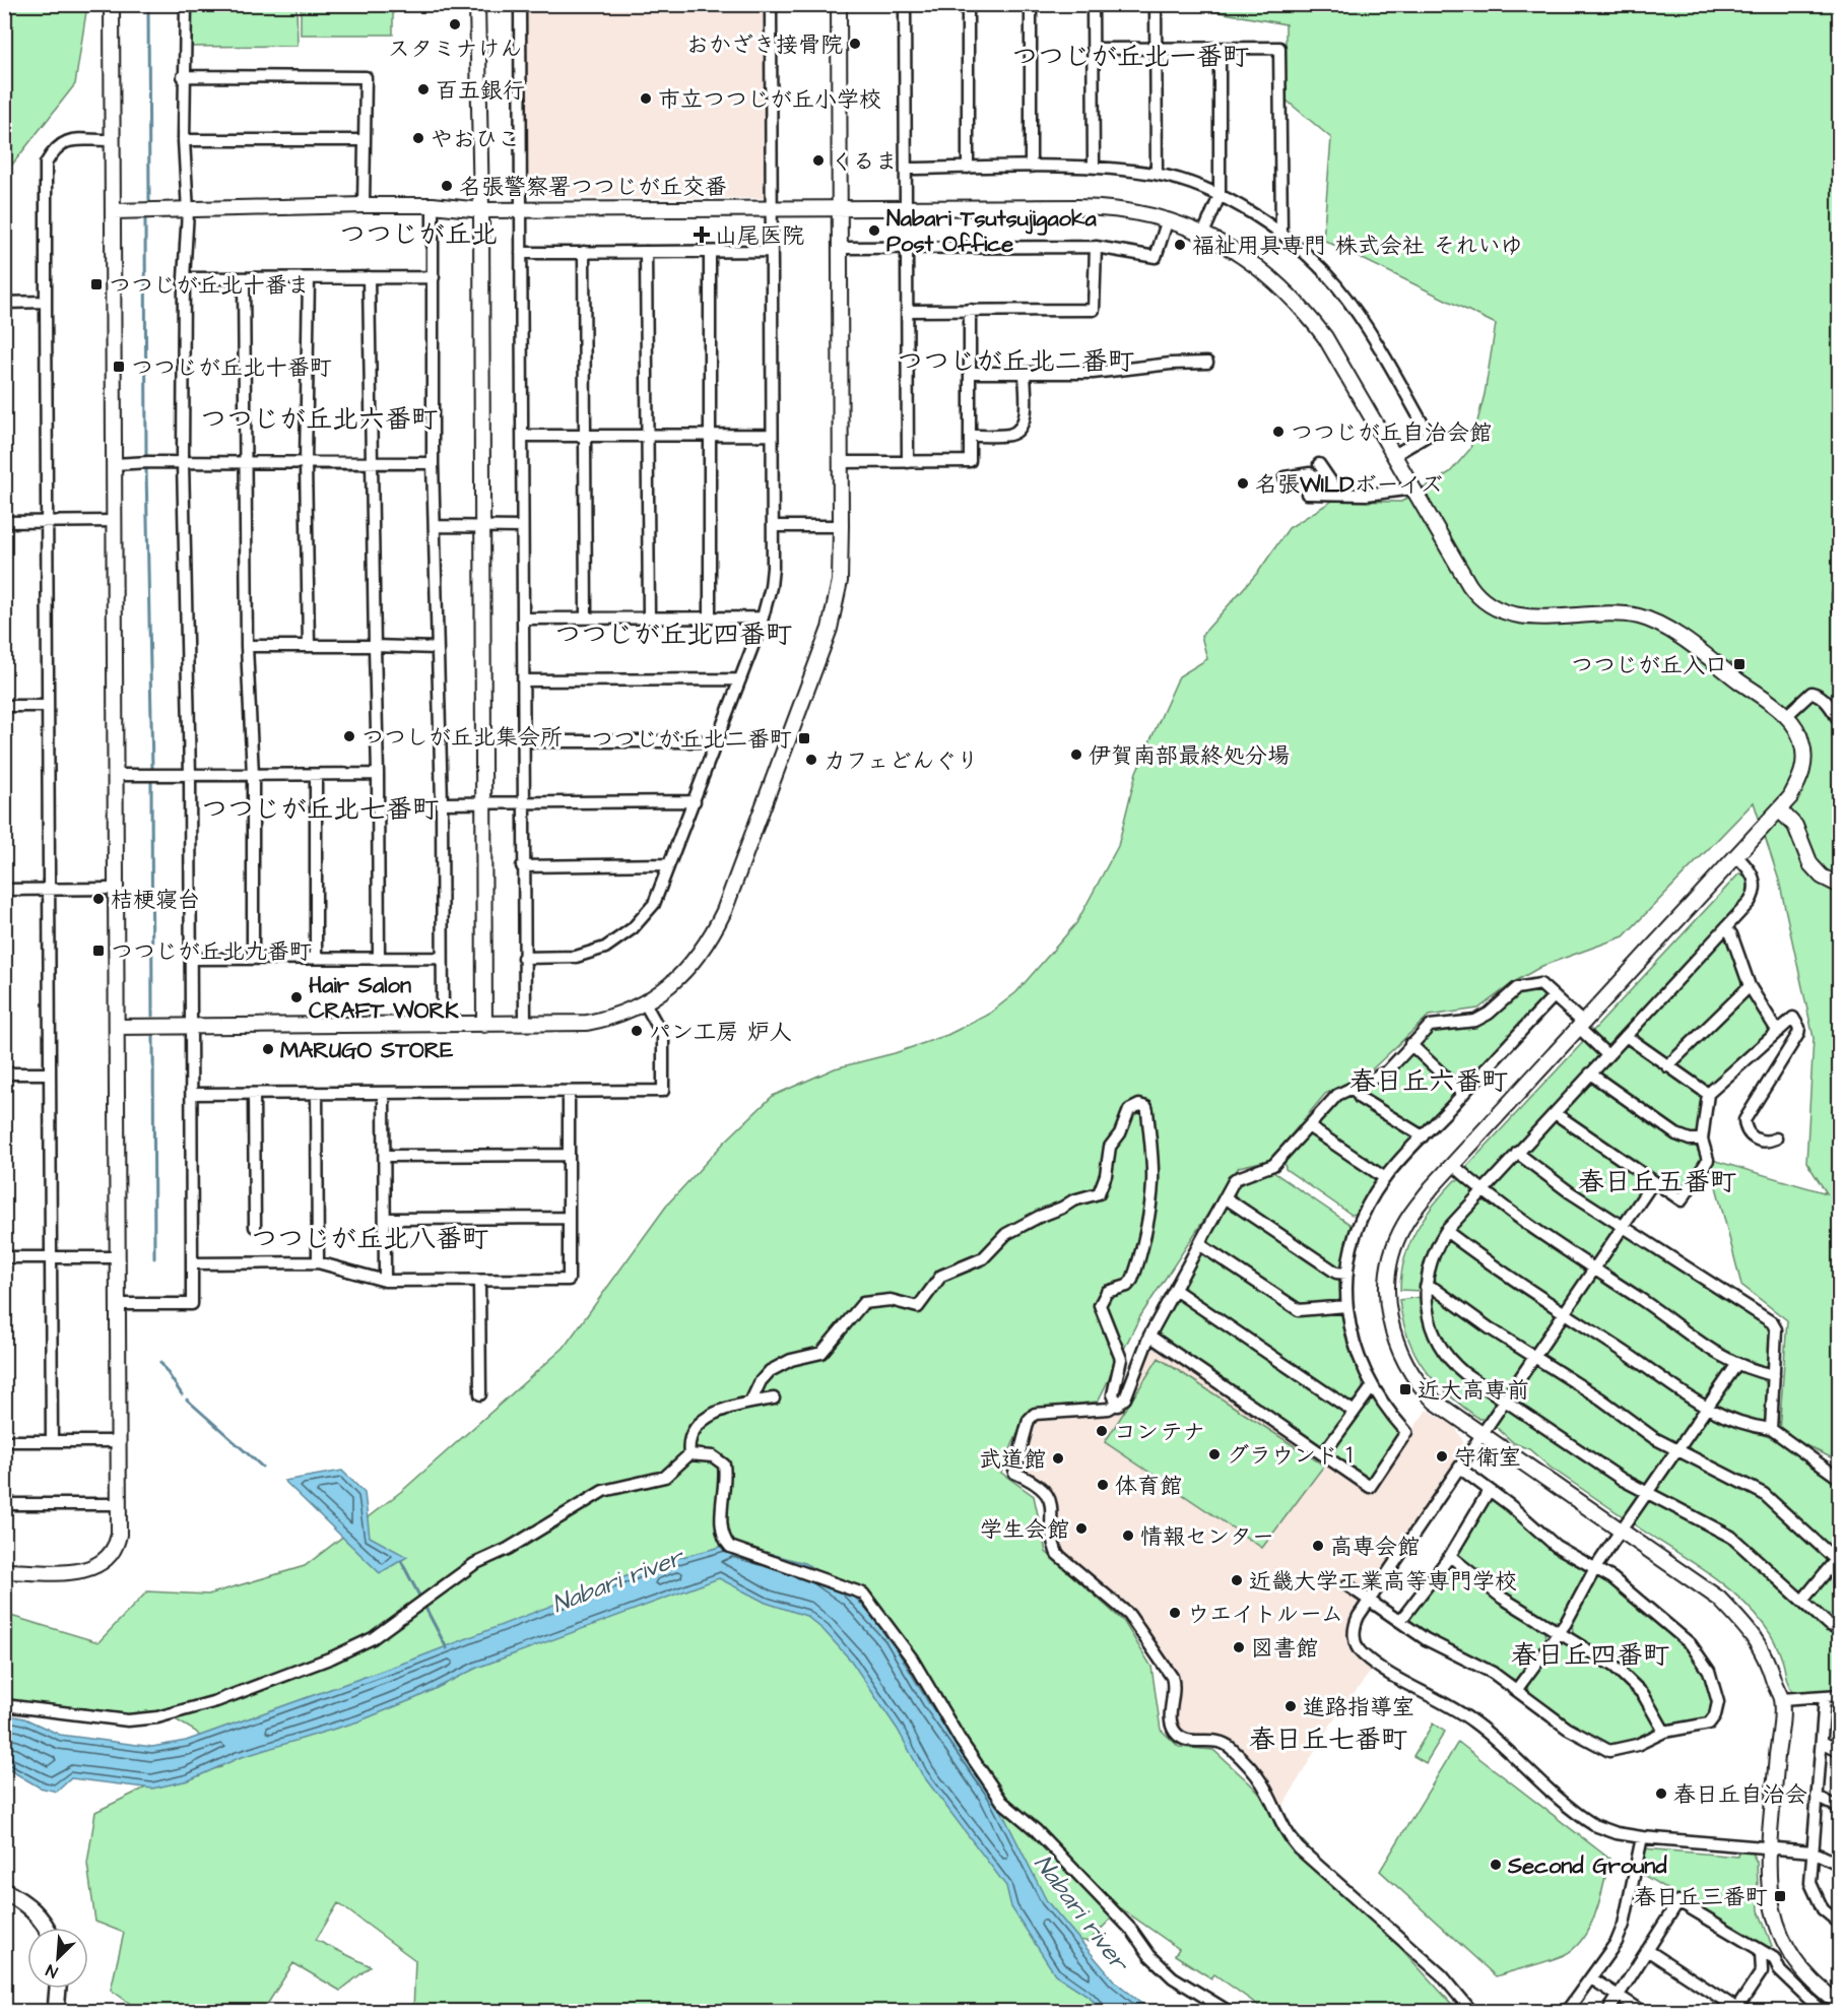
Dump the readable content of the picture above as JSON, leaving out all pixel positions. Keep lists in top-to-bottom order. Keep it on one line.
{"districts":["つつじが丘北一番町","つつじが丘北","つつじが丘北二番町","つつじが丘北六番町","つつじが丘北四番町","つつじが丘北七番町","春日丘六番町","春日丘五番町","つつじが丘北八番町","春日丘四番町","春日丘七番町"],"water":["Nabari river"],"places":{"other":["スタミナけん","おかざき接骨院","百五銀行","市立つつじが丘小学校","やおひこ","くるま","名張警察署つつじが丘交番","Nabari Tsutsujigaoka Post Office","福祉用具専門 株式会社 それいゆ","つつじが丘自治会館","名張WILDボーイズ","つつしが丘北集会所","伊賀南部最終処分場","カフェどんぐり","桔梗寝台","Hair Salon CRAFT WORK","パン工房 炉人","MARUGO STORE","コンテナ","グラウンド１","守衛室","武道館","体育館","学生会館","情報センター","高専会館","近畿大学工業高等専門学校","ウエイトルーム","図書館","進路指導室","春日丘自治会","Second Ground"],"health":["山尾医院"],"transit":["つつじが丘北十番ま","つつじが丘北十番町","つつじが丘入口","つつじが丘北二番町","つつじが丘北九番町","近大高専前","春日丘三番町"]},"north":"bottom left"}
